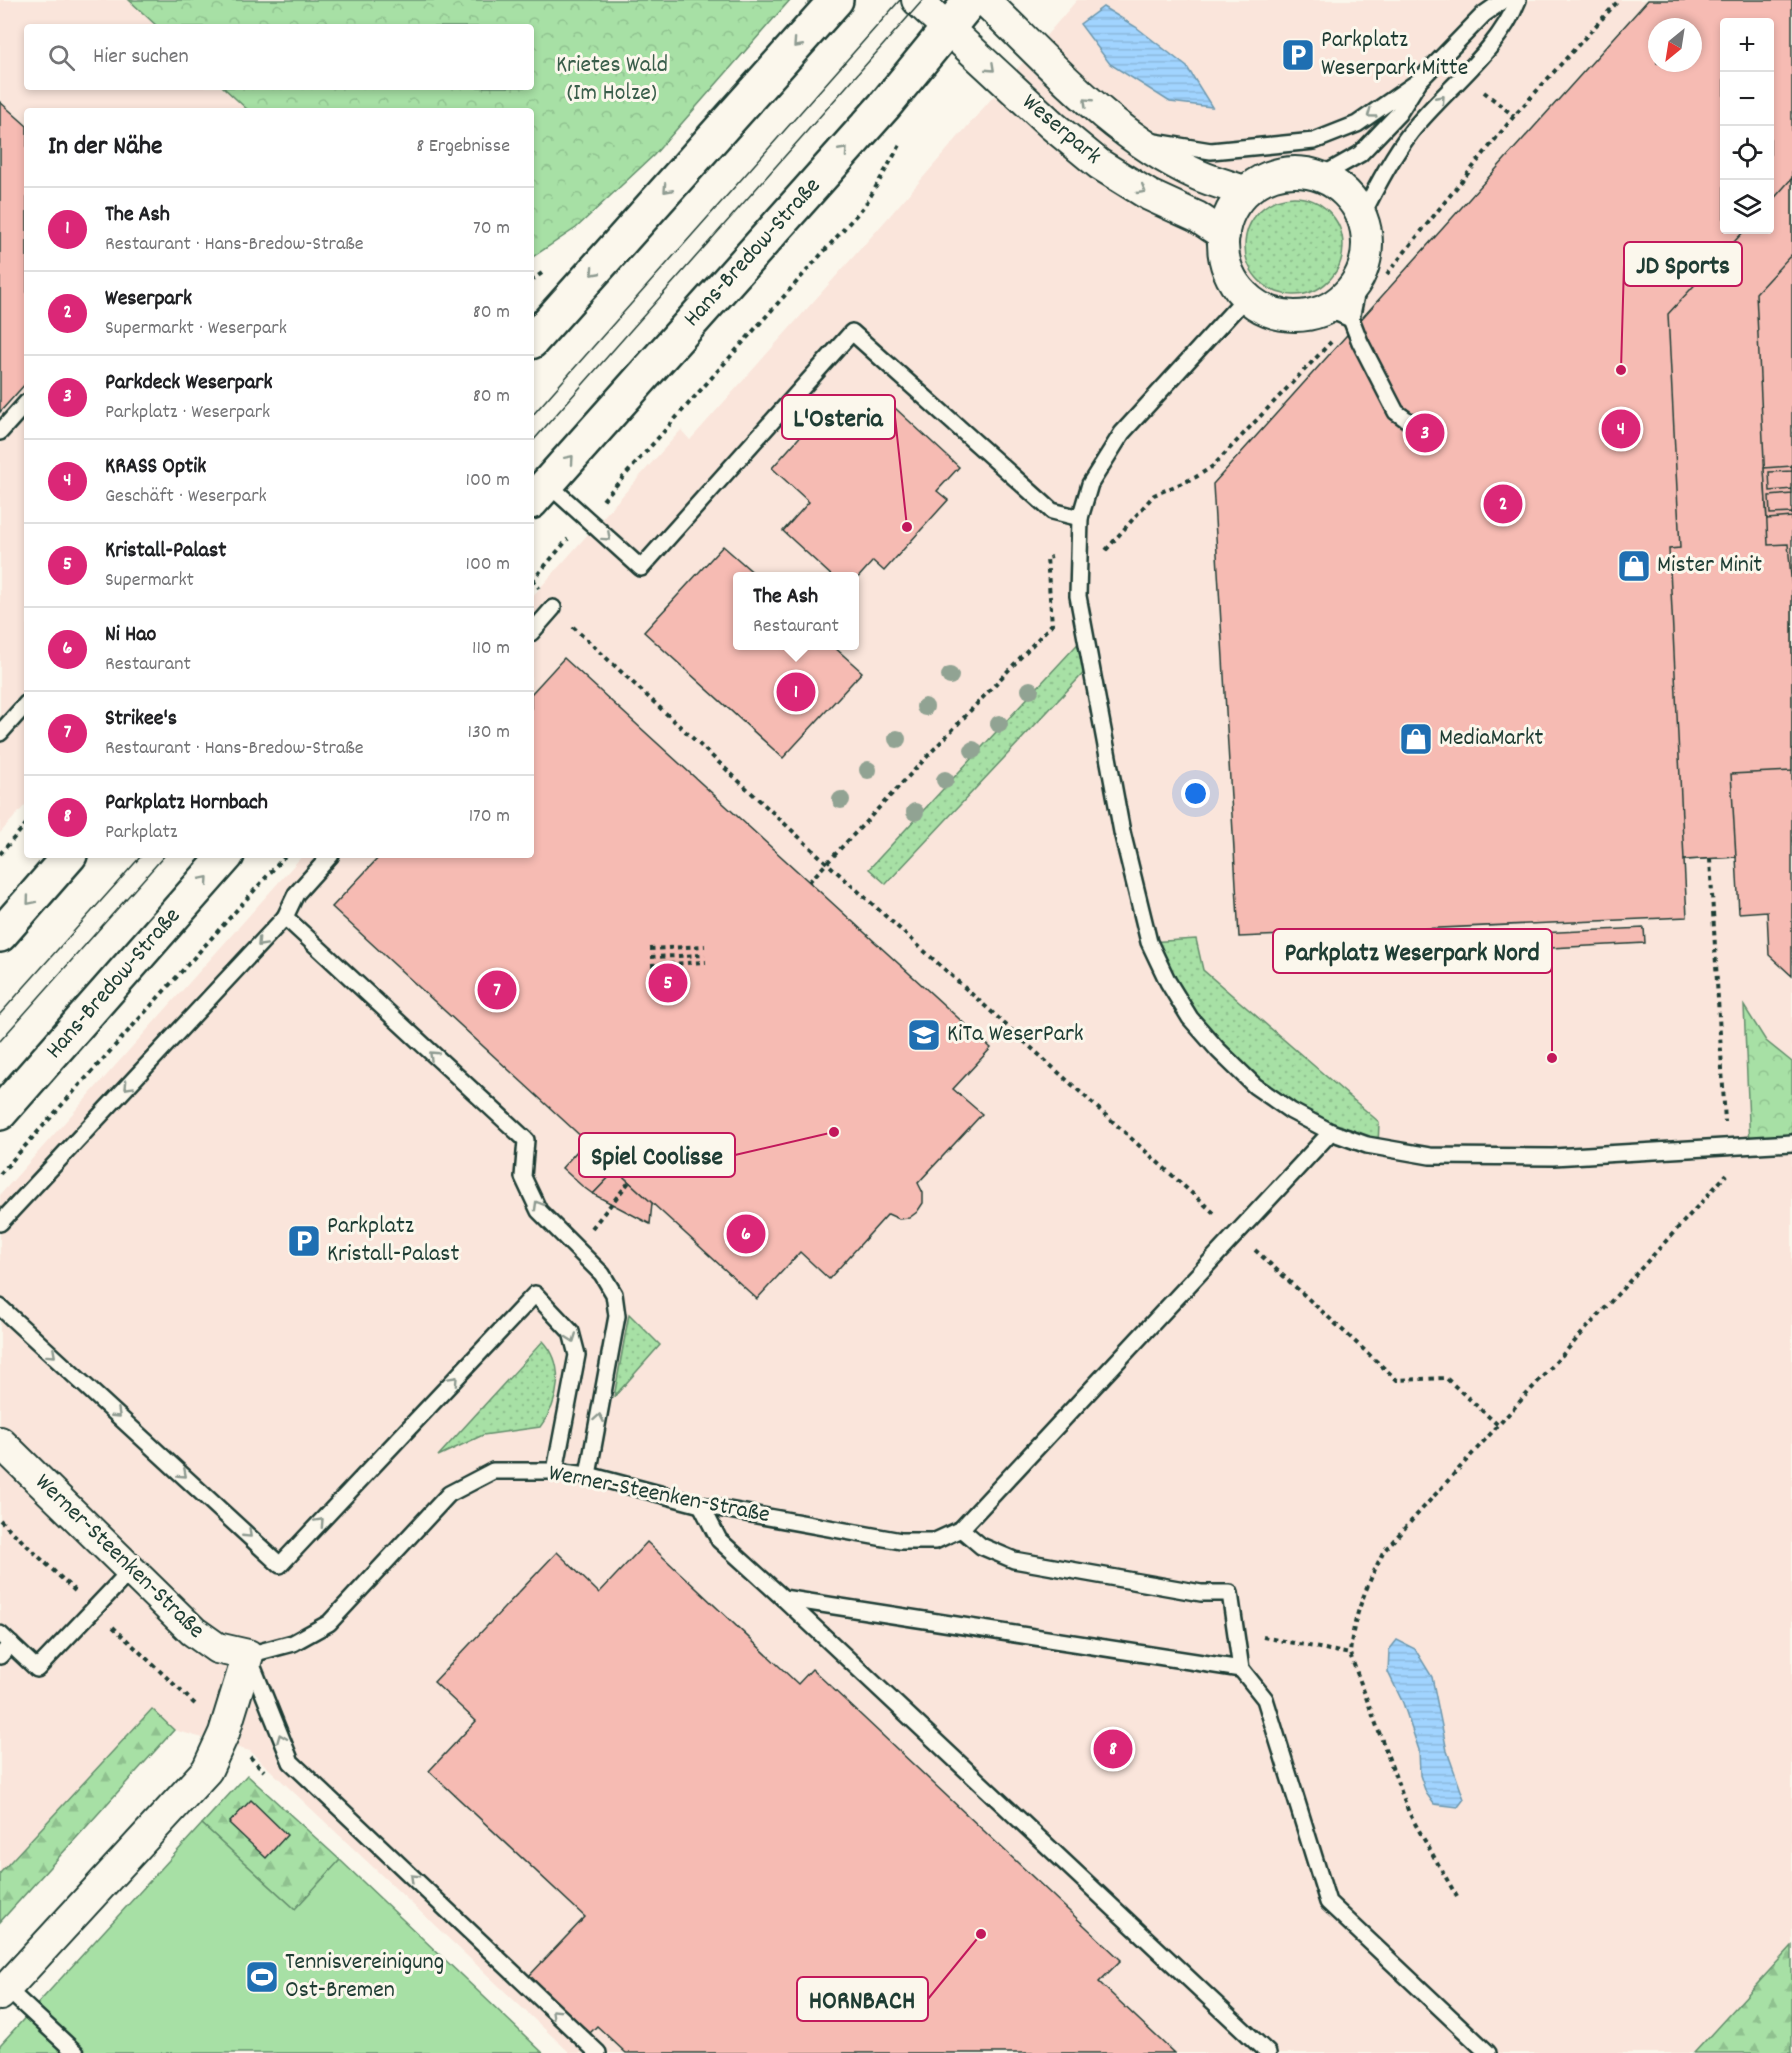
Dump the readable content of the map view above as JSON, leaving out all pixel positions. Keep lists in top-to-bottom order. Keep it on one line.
{"streets":{"main road":["Hans-Bredow-Straße"],"street":["Weserpark","Werner-Steenken-Straße"]},"crossings":[["Weserpark","Hans-Bredow-Straße"]],"parks":["Krietes Wald (Im Holze)"],"places":{"parking":["Parkplatz Weserpark Mitte","Parkplatz Kristall-Palast"],"other":["JD Sports","L'Osteria","Parkplatz Weserpark Nord","Spiel Coolisse","HORNBACH"],"shop":["Mister Minit","MediaMarkt"],"school or university":["KiTa WeserPark"],"sports":["Tennisvereinigung Ost-Bremen"]},"north":"bottom left","page":{"map_buttons":["+","−"],"search":"Hier suchen","heading":["In der Nähe","8 Ergebnisse"],"list":[{"mark":"1","name":"The Ash","note":"Restaurant · Hans-Bredow-Straße","value":"70 m"},{"mark":"2","name":"Weserpark","note":"Supermarkt · Weserpark","value":"80 m"},{"mark":"3","name":"Parkdeck Weserpark","note":"Parkplatz · Weserpark","value":"80 m"},{"mark":"4","name":"KRASS Optik","note":"Geschäft · Weserpark","value":"100 m"},{"mark":"5","name":"Kristall-Palast","note":"Supermarkt","value":"100 m"},{"mark":"6","name":"Ni Hao","note":"Restaurant","value":"110 m"},{"mark":"7","name":"Strikee's","note":"Restaurant · Hans-Bredow-Straße","value":"130 m"},{"mark":"8","name":"Parkplatz Hornbach","note":"Parkplatz","value":"170 m"}],"pins":["4","3","2","1","5","7","6","8"],"popup":["The Ash","Restaurant"]}}
